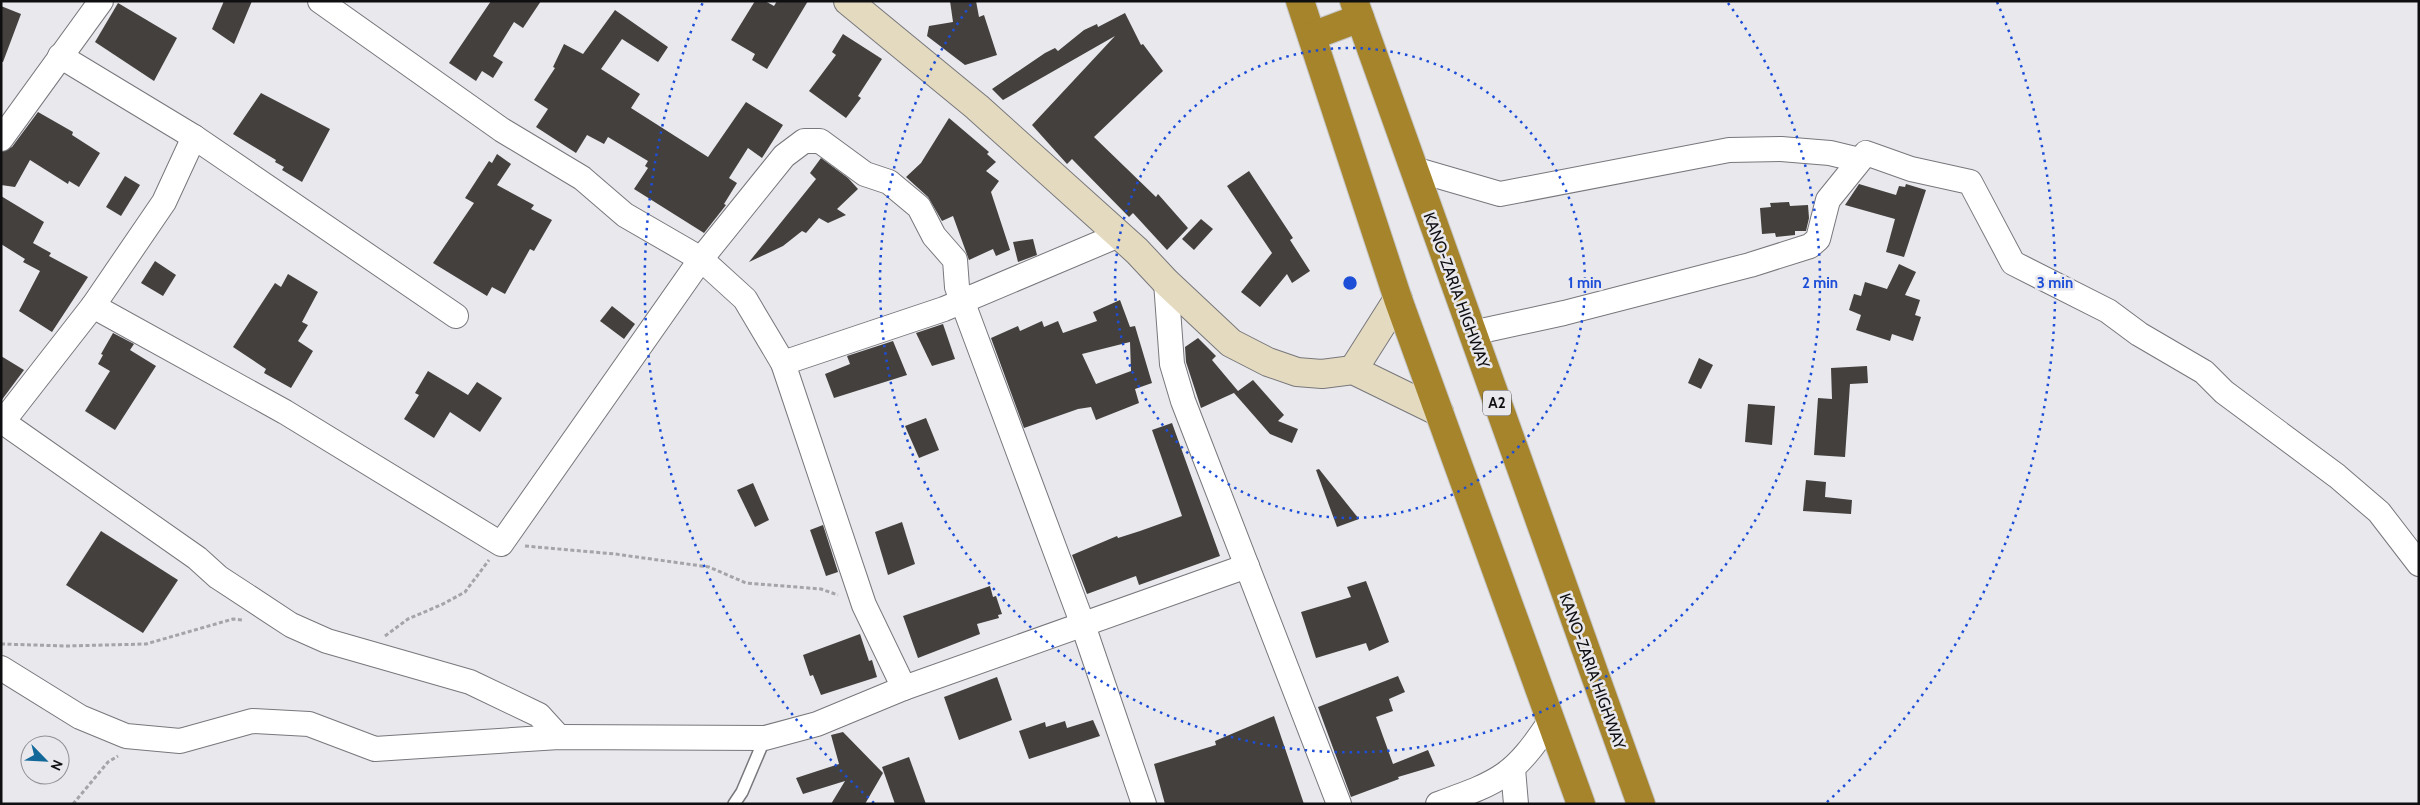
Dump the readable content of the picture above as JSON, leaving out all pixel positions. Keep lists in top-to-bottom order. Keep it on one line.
{"streets":{"highway":["KANO-ZARIA HIGHWAY","A2"]},"north":"bottom right","rings":["1 min","2 min","3 min"]}
